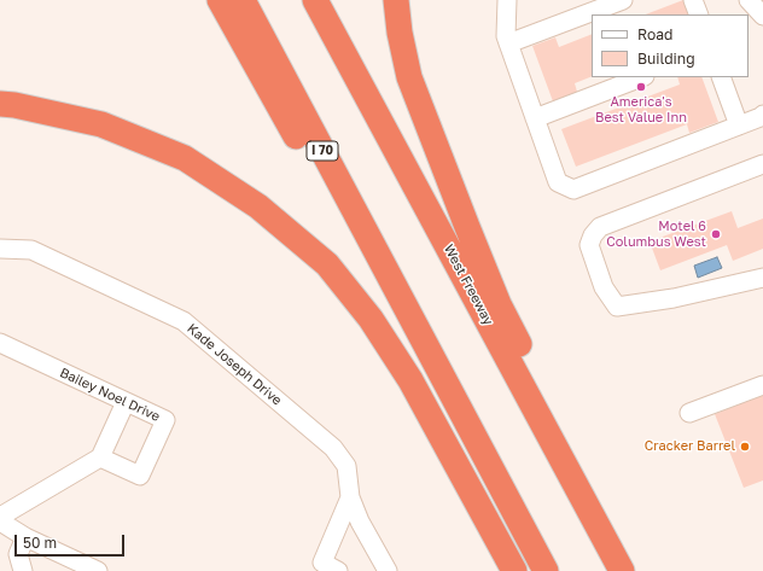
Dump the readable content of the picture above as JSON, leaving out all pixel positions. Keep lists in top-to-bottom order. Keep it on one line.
{"streets":{"highway":["I 70","West Freeway"],"street":["Kade Joseph Drive","Bailey Noel Drive"]},"places":["America's Best Value Inn","Motel 6 Columbus West","Cracker Barrel"],"legend":["Road","Building"],"scale_bar":"50 m"}
